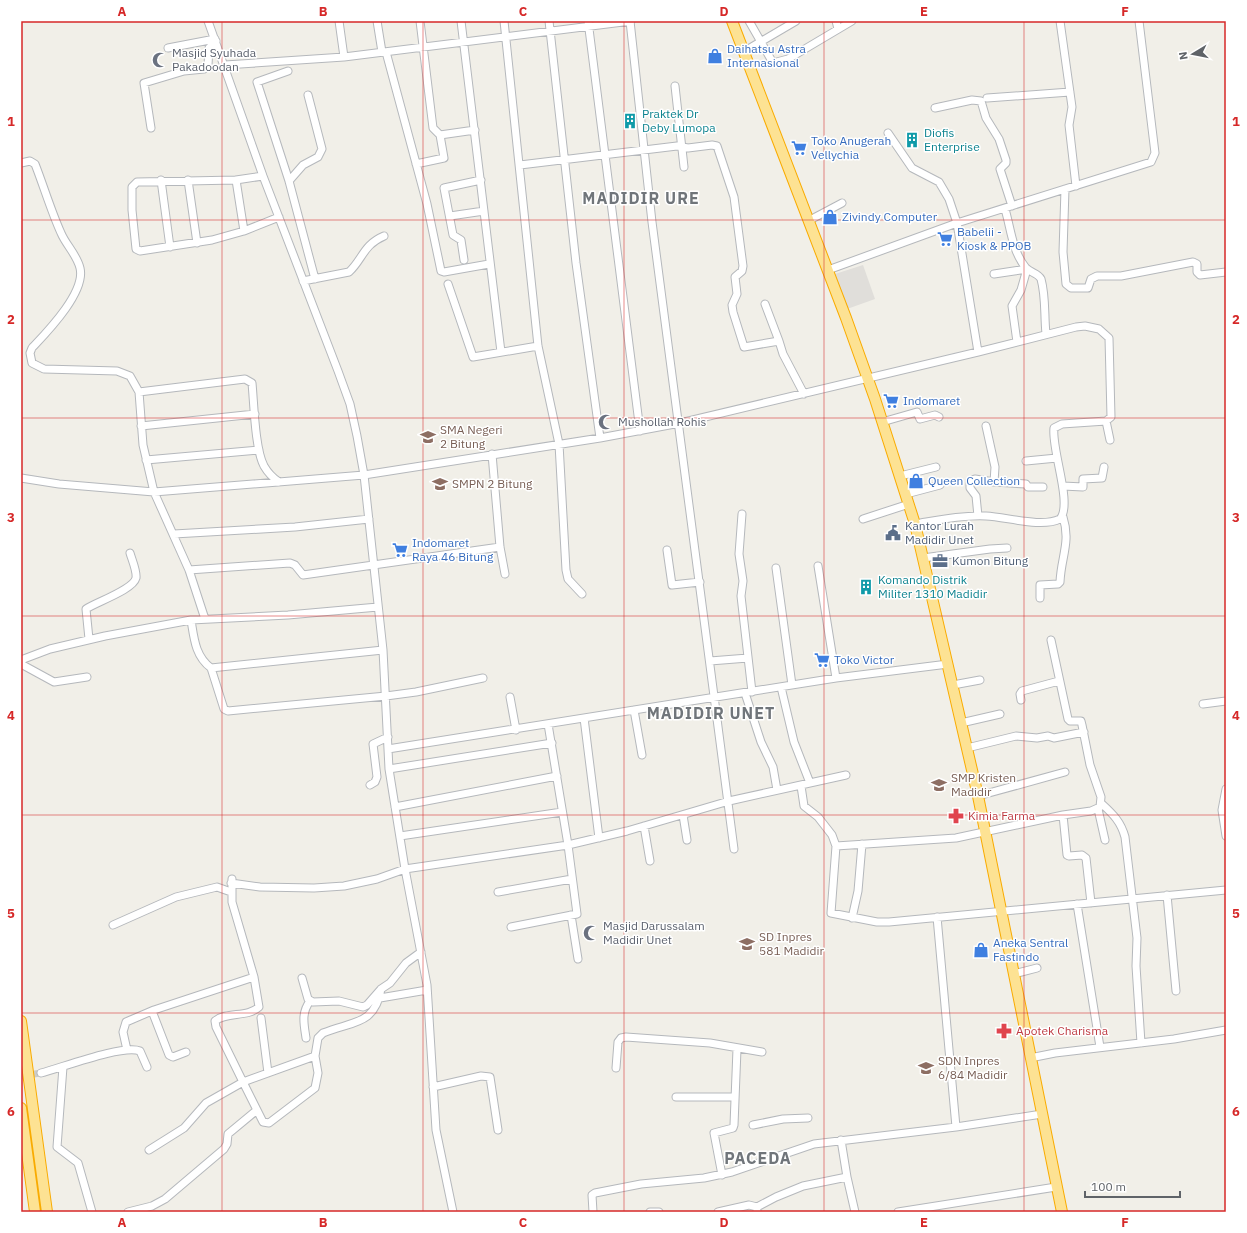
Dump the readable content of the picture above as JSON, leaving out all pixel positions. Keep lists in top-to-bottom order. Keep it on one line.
{"districts":["MADIDIR URE","MADIDIR UNET","PACEDA"],"places":{"shop":["Daihatsu Astra Internasional","Zivindy Computer","Queen Collection","Aneka Sentral Fastindo"],"mosque":["Masjid Syuhada Pakadoodan","Mushollah Rohis","Masjid Darussalam Madidir Unet"],"building":["Praktek Dr Deby Lumopa","Diofis Enterprise","Komando Distrik Militer 1310 Madidir"],"supermarket":["Toko Anugerah Vellychia","Babelii - Kiosk & PPOB","Indomaret","Indomaret Raya 46 Bitung","Toko Victor"],"school or university":["SMA Negeri 2 Bitung","SMPN 2 Bitung","SMP Kristen Madidir","SD Inpres 581 Madidir","SDN Inpres 6/84 Madidir"],"public building":["Kantor Lurah Madidir Unet"],"office":["Kumon Bitung"],"pharmacy":["Kimia Farma","Apotek Charisma"]},"scale_bar":"100 m","north":"left","grid":{"columns":["A","B","C","D","E","F"],"rows":["1","2","3","4","5","6"]}}
